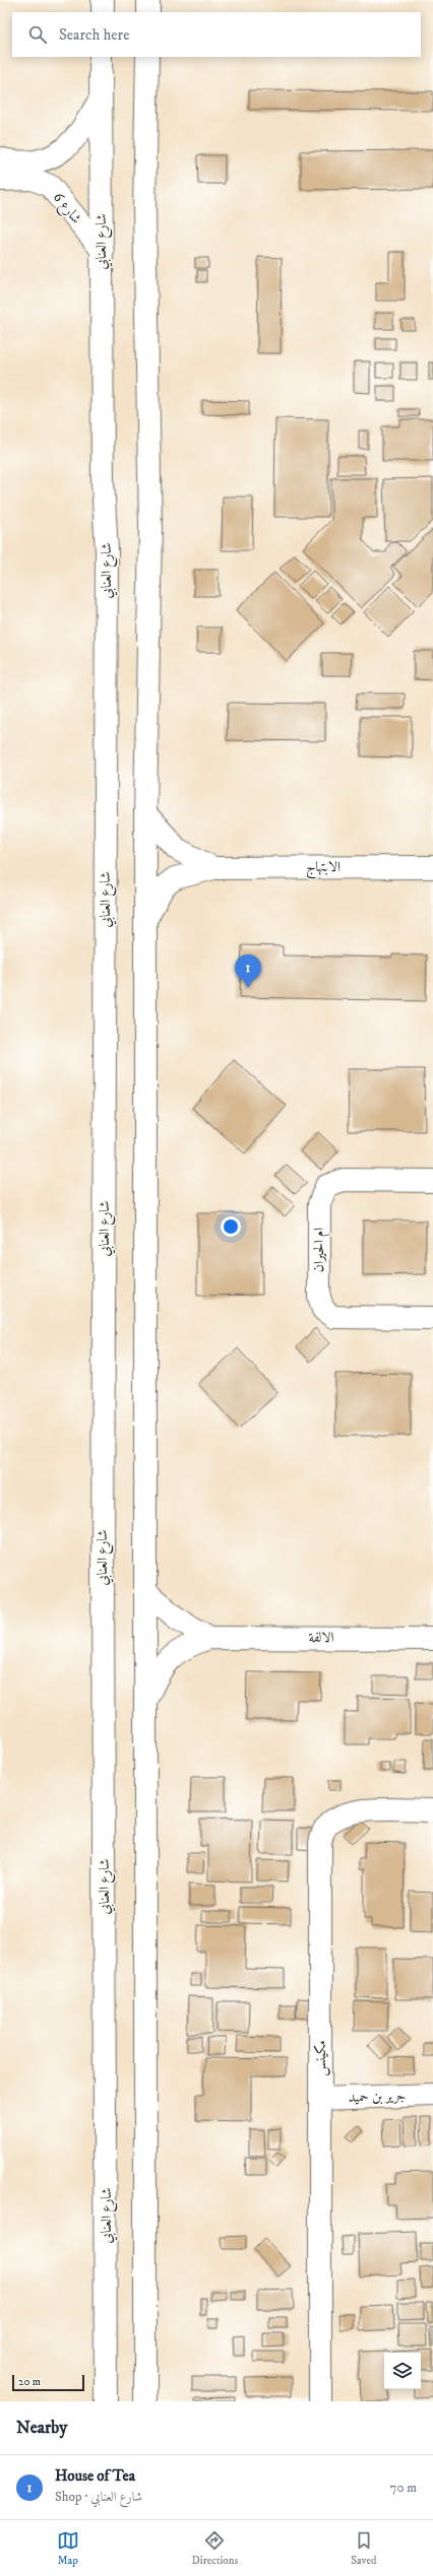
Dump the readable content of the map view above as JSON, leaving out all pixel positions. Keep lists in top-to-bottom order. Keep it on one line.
{"streets":{"street":["شارع 6","شارع العنابي","الابتهاج","ام الحيران","الالفة","مكينس","جرير بن حميد"]},"crossings":[["شارع 6","شارع العنابي"],["مكينس","جرير بن حميد"]],"scale_bar":"20 m","page":{"search":"Search here","pins":"1","scale":"20 m","heading":"Nearby","list":[{"mark":"1","name":"House of Tea","note":"Shop · شارع العنابي","value":"70 m"}],"nav":["Map","Directions","Saved"]}}
